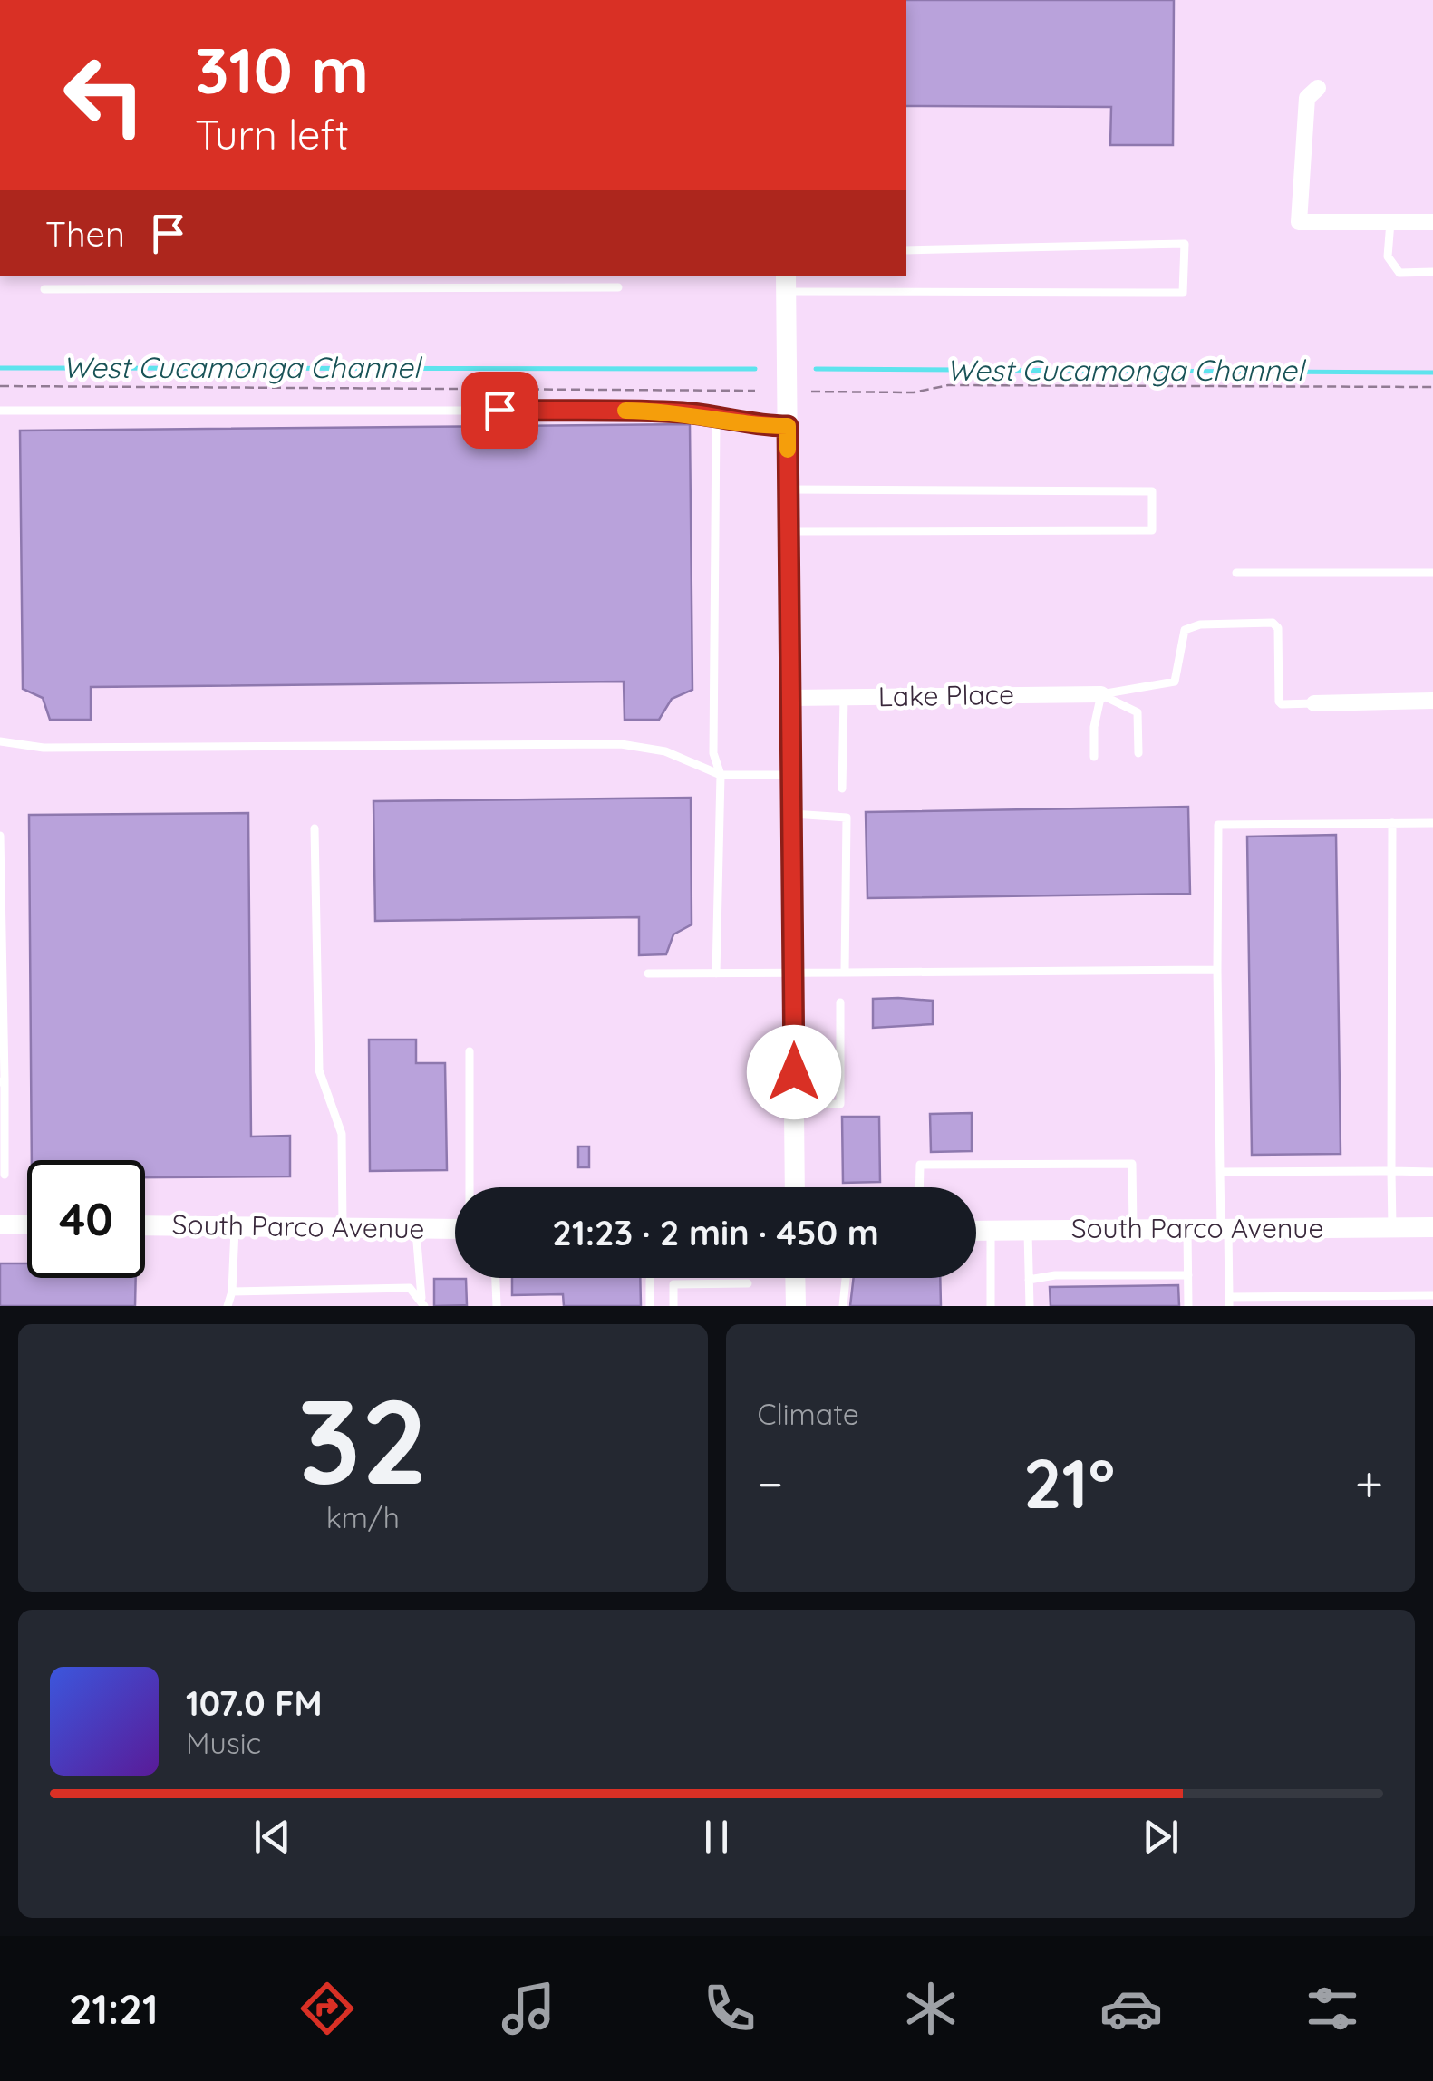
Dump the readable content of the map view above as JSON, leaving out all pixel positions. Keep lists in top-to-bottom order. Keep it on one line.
{"streets":{"street":["Lake Place","South Parco Avenue"]},"water":["West Cucamonga Channel"],"page":{"turn":["310 m","Turn left"],"then":"Then","limit":"40","trip":"21:23 · 2 min · 450 m","tile":[["32","km/h"],"Climate"],"heat":["−","21°","+"],"song":["107.0 FM","Music"],"tabs":"21:21"}}
